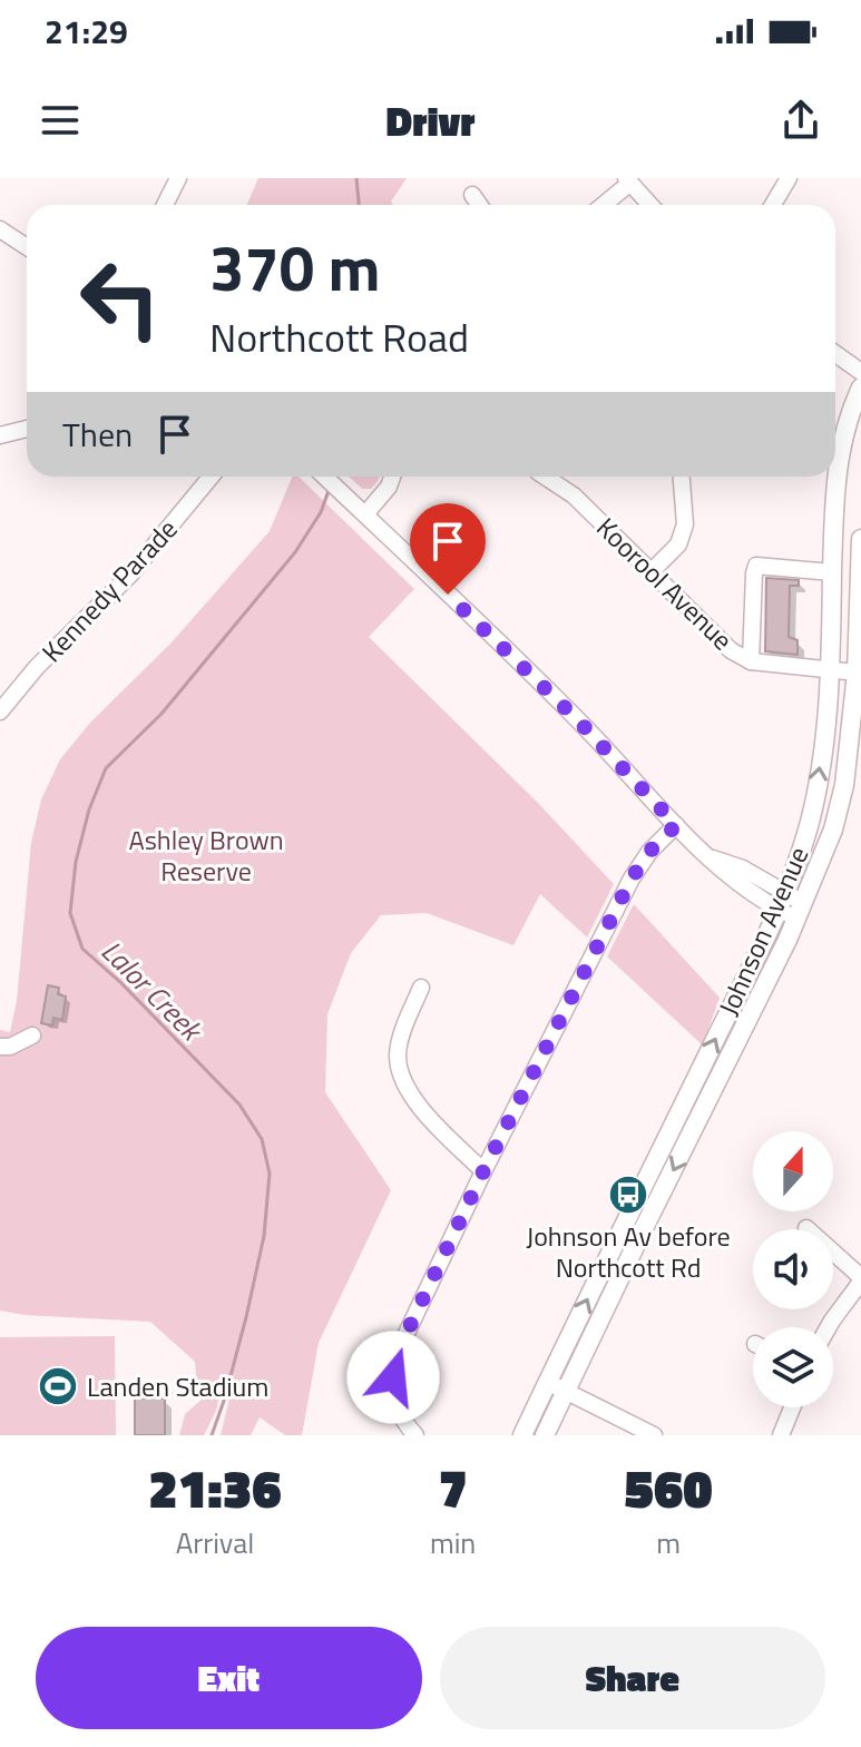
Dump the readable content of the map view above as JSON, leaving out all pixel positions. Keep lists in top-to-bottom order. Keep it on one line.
{"streets":{"main road":["Johnson Avenue"],"street":["Koorool Avenue","Kennedy Parade"]},"crossings":[["Koorool Avenue","Johnson Avenue"]],"water":["Lalor Creek"],"parks":["Ashley Brown Reserve"],"places":{"bus stop":["Johnson Av before Northcott Rd"],"sports":["Landen Stadium"]},"north":"top","page":{"status":"21:29","header":"Drivr","turn":["370 m","Northcott Road"],"then":"Then","eta":["21:36","Arrival","7","min","560","m"],"buttons":["Exit","Share"]}}
